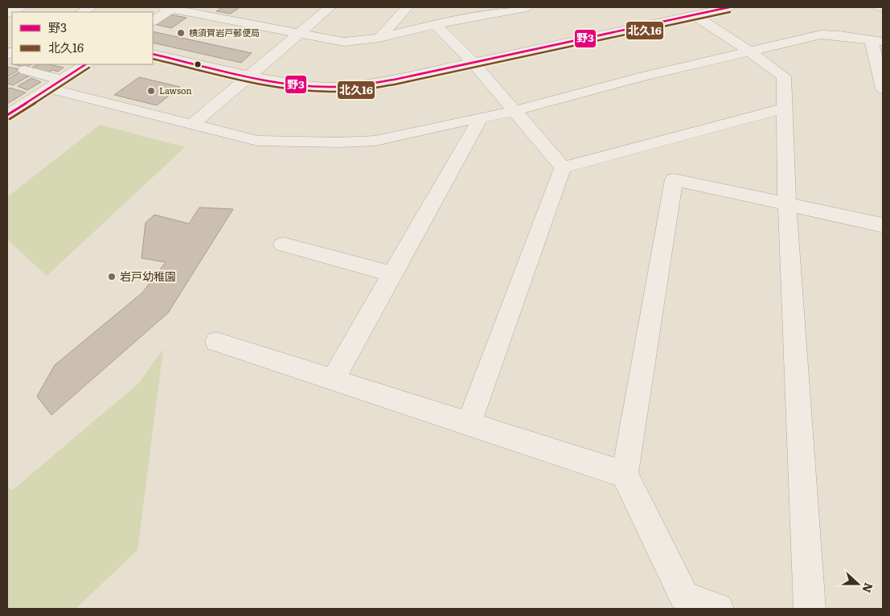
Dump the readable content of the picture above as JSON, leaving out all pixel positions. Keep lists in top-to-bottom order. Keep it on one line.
{"places":["横須賀岩戸郵便局","Lawson","岩戸幼稚園"],"lines":["transit line 野3","transit line 北久16"],"legend":["野3","北久16"],"north":"right"}
